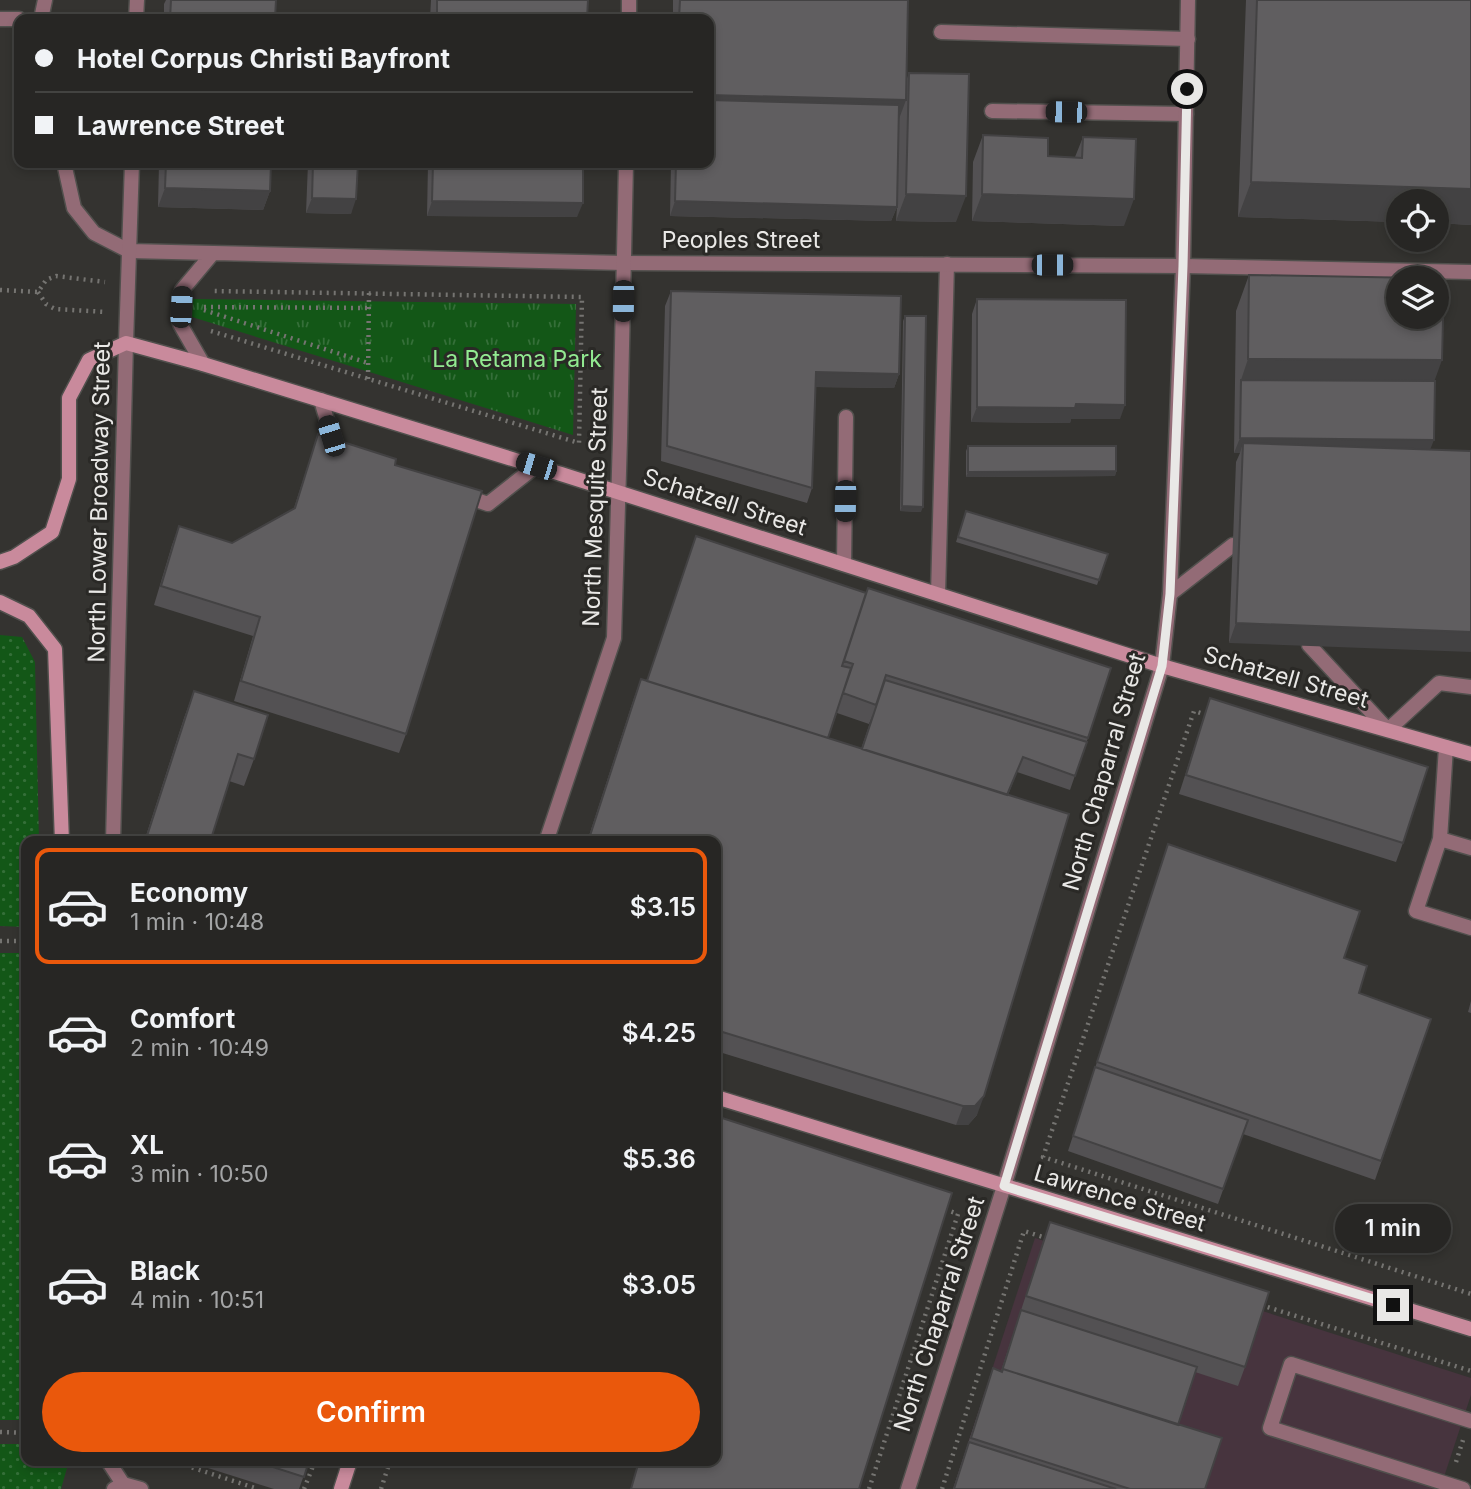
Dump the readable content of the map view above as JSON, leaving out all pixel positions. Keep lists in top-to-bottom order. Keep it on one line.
{"streets":{"main road":["Schatzell Street","Lawrence Street"],"street":["Peoples Street","North Lower Broadway Street","North Mesquite Street","North Chaparral Street"]},"crossings":[["Peoples Street","North Lower Broadway Street"],["Peoples Street","North Mesquite Street"],["Peoples Street","North Chaparral Street"],["North Lower Broadway Street","Schatzell Street"],["Schatzell Street","North Mesquite Street"],["Schatzell Street","North Chaparral Street"],["North Chaparral Street","Lawrence Street"]],"parks":["La Retama Park"],"page":{"banner":["Hotel Corpus Christi Bayfront","Lawrence Street"],"list":[{"name":"Economy","note":"1 min · 10:48","value":"$3.15"},{"name":"Comfort","note":"2 min · 10:49","value":"$4.25"},{"name":"XL","note":"3 min · 10:50","value":"$5.36"},{"name":"Black","note":"4 min · 10:51","value":"$3.05"}],"bubble":"1 min","buttons":"Confirm"}}
